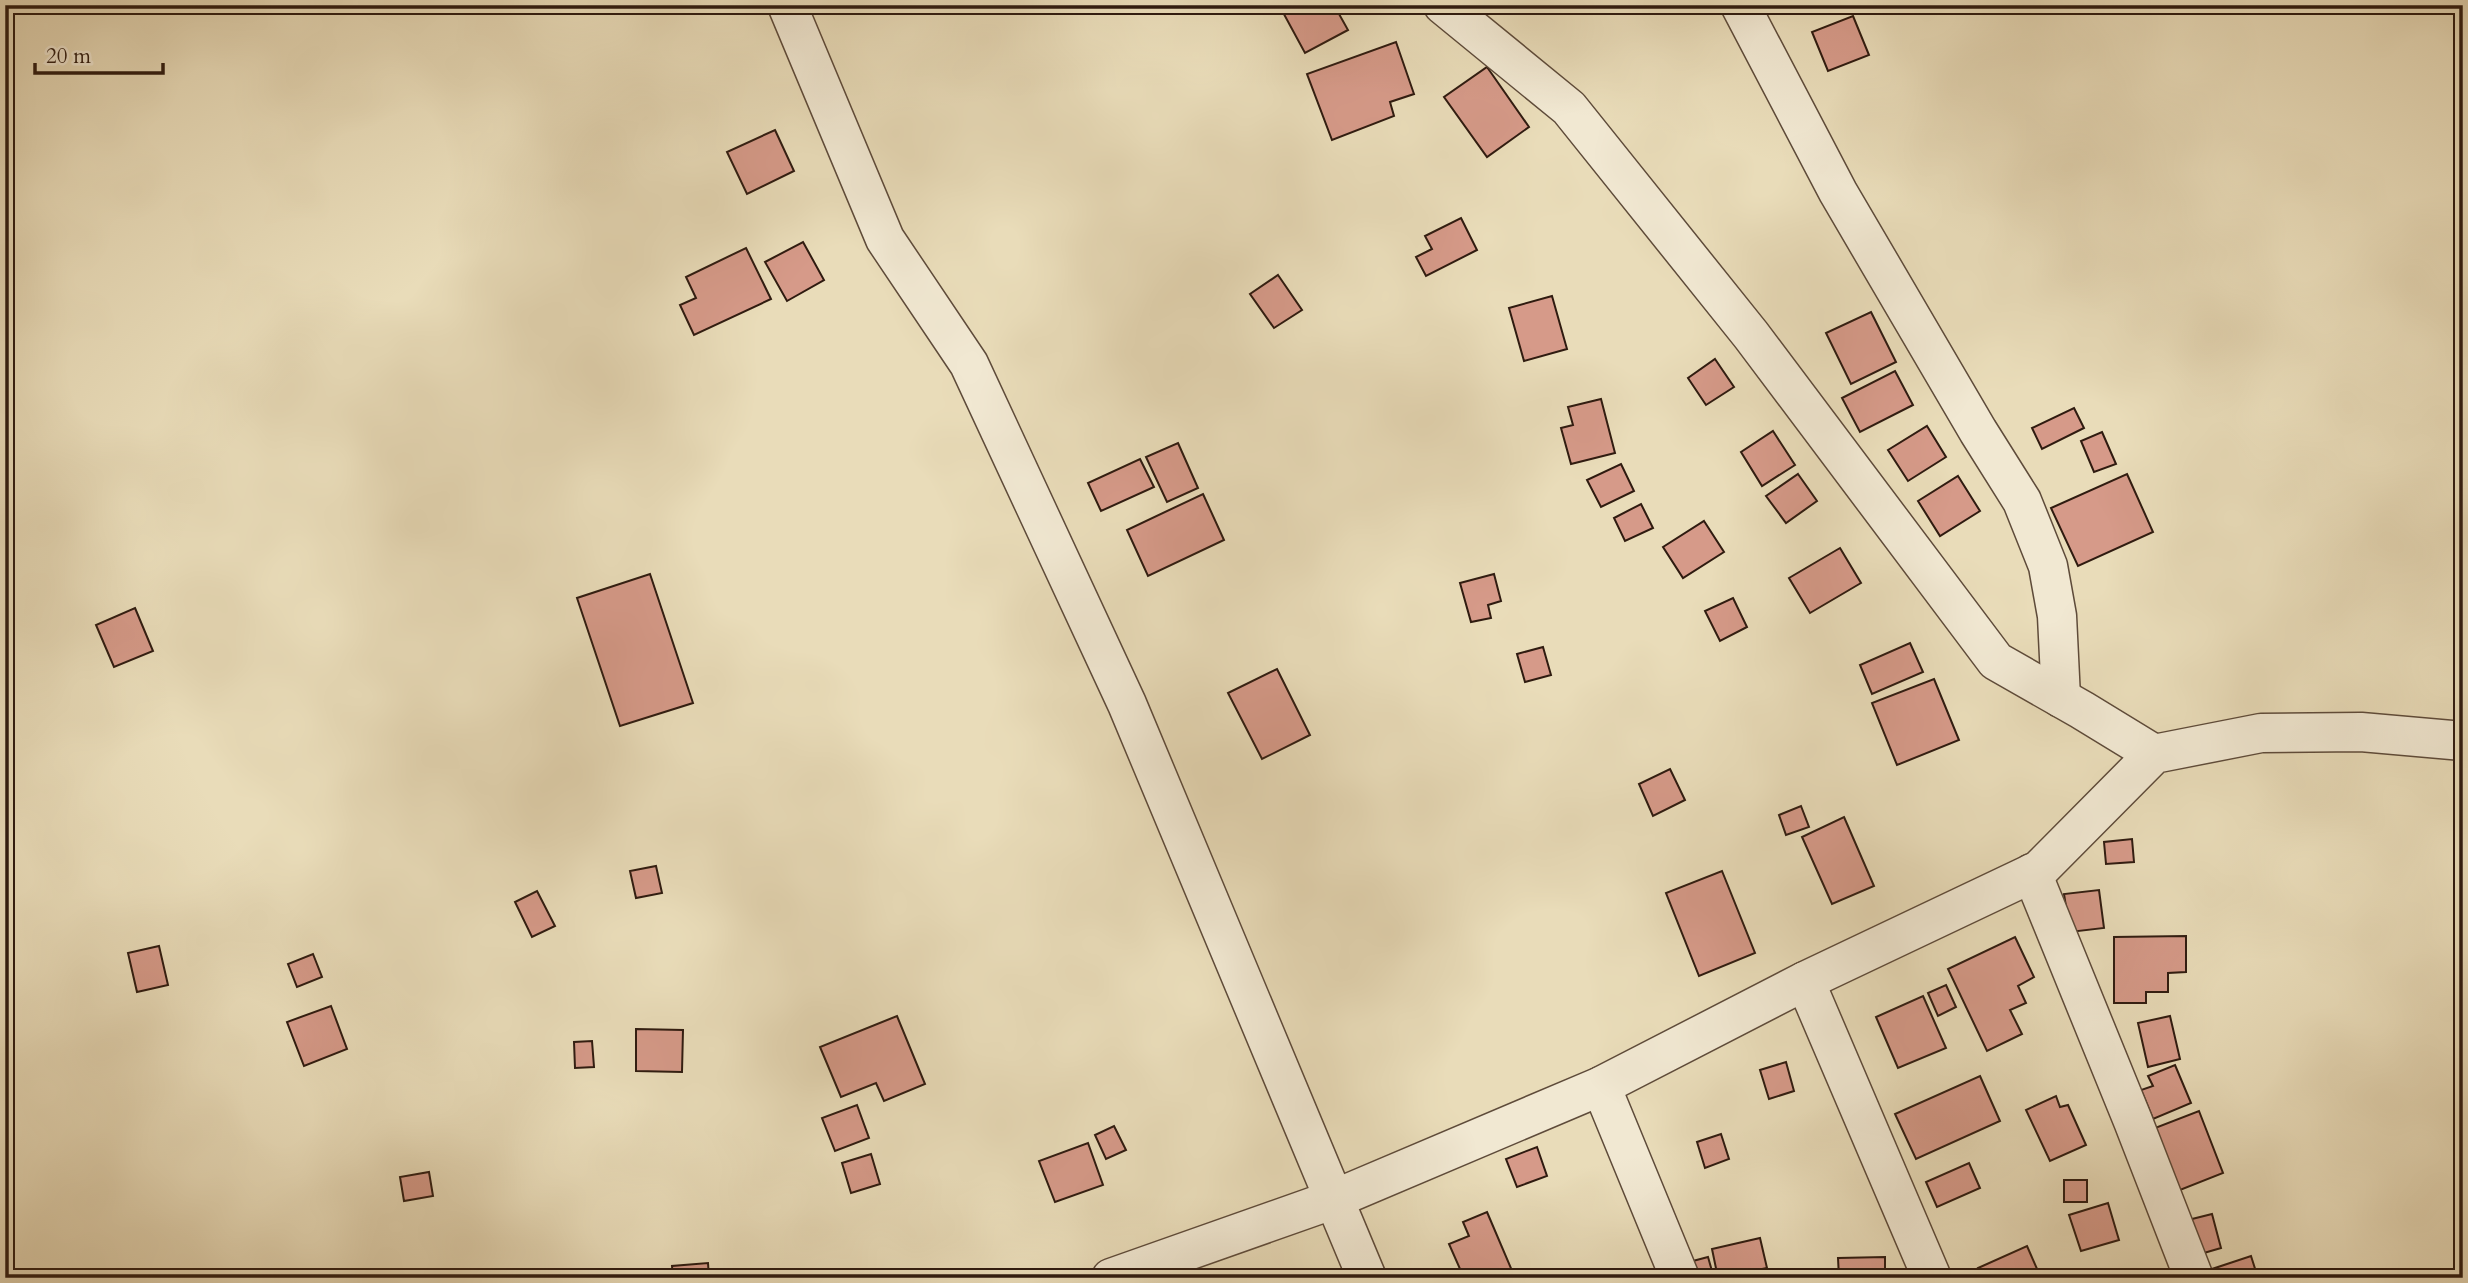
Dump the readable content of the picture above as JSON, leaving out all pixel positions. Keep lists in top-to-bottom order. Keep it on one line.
{"scale_bar":"20 m"}
